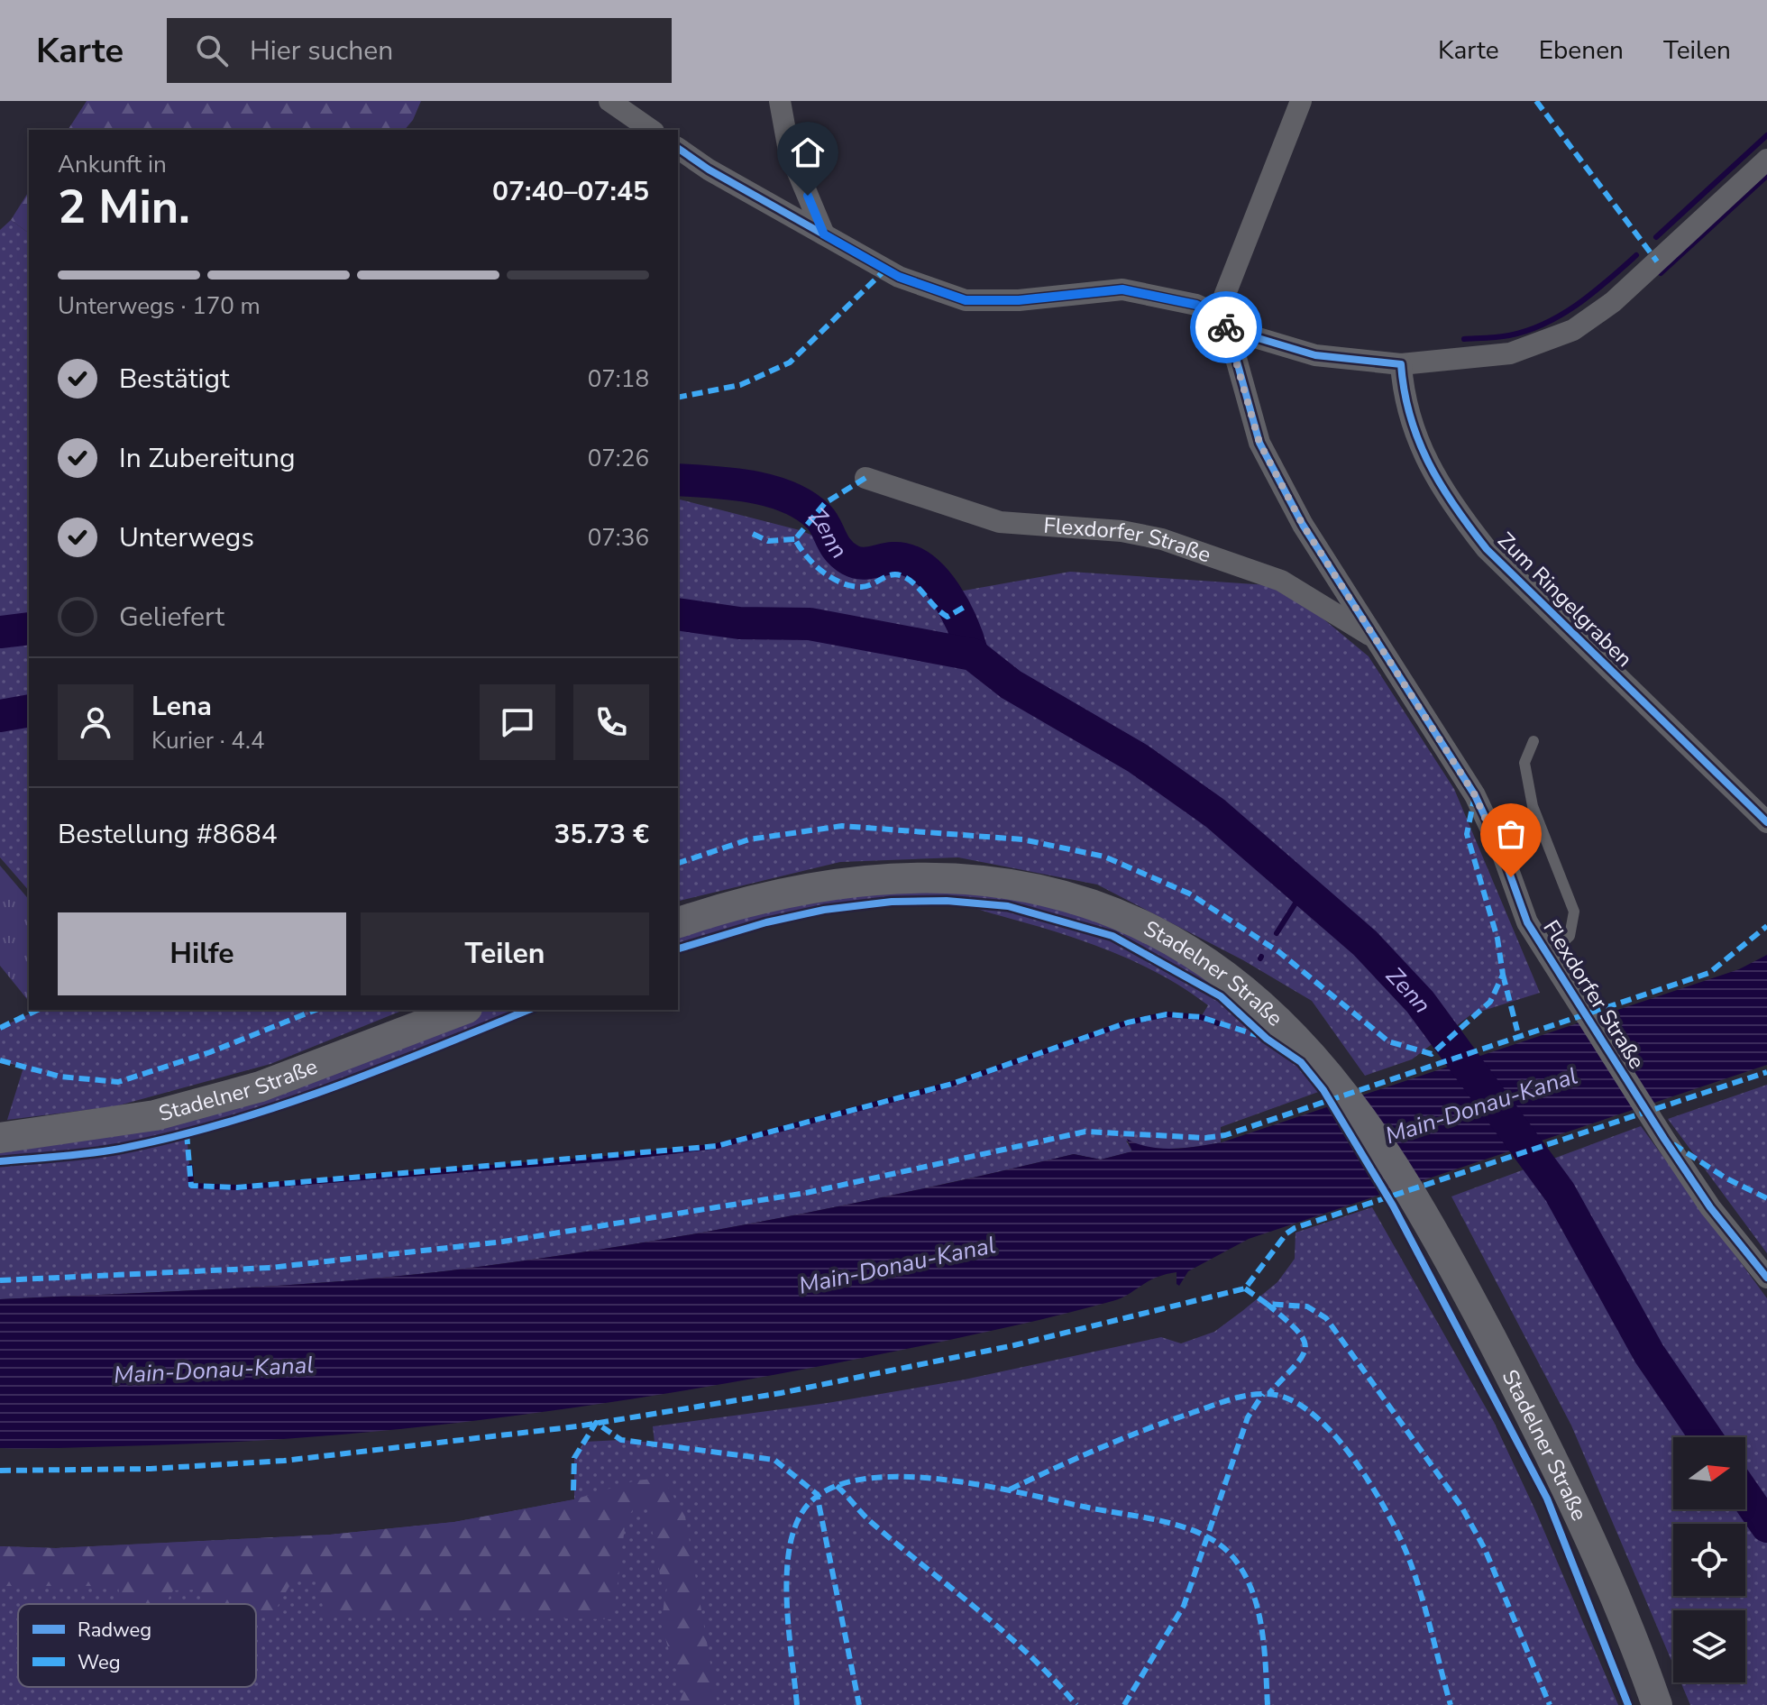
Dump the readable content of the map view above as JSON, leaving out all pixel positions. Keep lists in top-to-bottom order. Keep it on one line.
{"streets":{"main road":["Stadelner Straße"],"street":["Flexdorfer Straße","Zum Ringelgraben"]},"water":["Zenn","Main-Donau-Kanal"],"legend":["Radweg","Weg"],"north":"right","page":{"header":"Karte","search":"Hier suchen","nav":["Karte","Ebenen","Teilen"],"heading":["2 Min.","Ankunft in","07:40–07:45"],"panel":["Lena","Kurier · 4.4","Bestellung #8684","35.73 €"],"bar":"Unterwegs · 170 m","list":[["Bestätigt","07:18"],["In Zubereitung","07:26"],["Unterwegs","07:36"],"Geliefert"],"buttons":["Hilfe","Teilen"]}}
